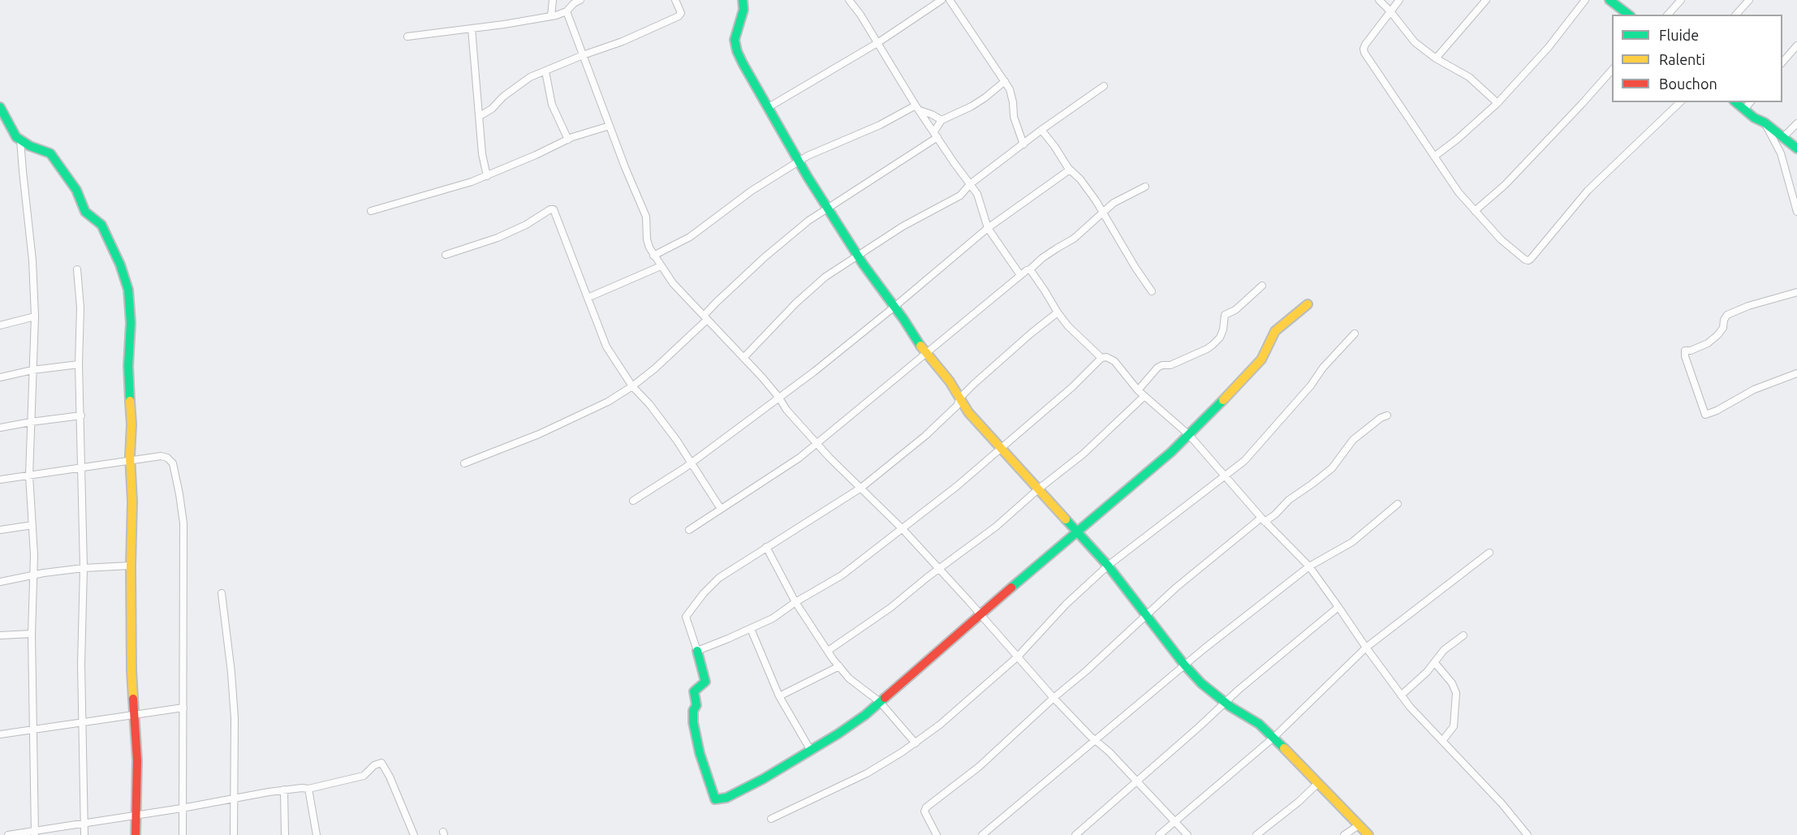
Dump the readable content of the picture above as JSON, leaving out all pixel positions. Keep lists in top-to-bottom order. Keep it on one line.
{"legend":["Fluide","Ralenti","Bouchon"]}
